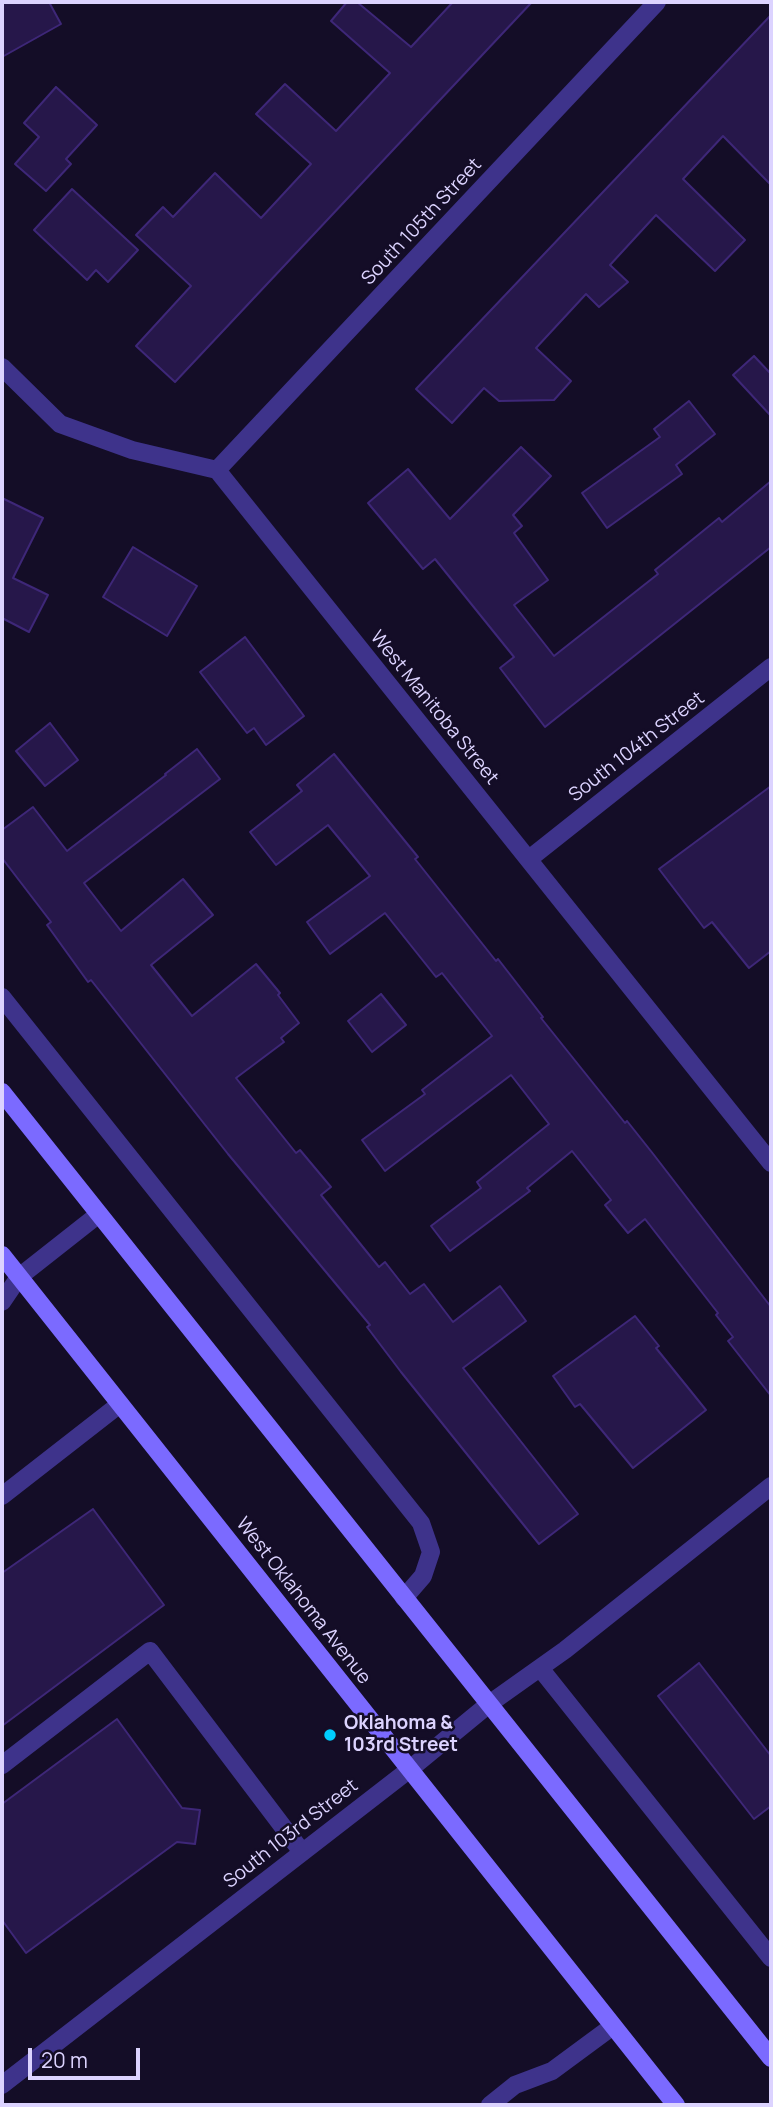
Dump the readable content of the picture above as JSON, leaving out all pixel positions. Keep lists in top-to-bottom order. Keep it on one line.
{"streets":{"main road":["West Oklahoma Avenue"],"street":["South 105th Street","West Manitoba Street","South 104th Street","South 103rd Street"]},"crossings":[["South 105th Street","West Manitoba Street"],["West Manitoba Street","South 104th Street"],["West Oklahoma Avenue","South 103rd Street"]],"places":["Oklahoma & 103rd Street"],"scale_bar":"20 m"}
